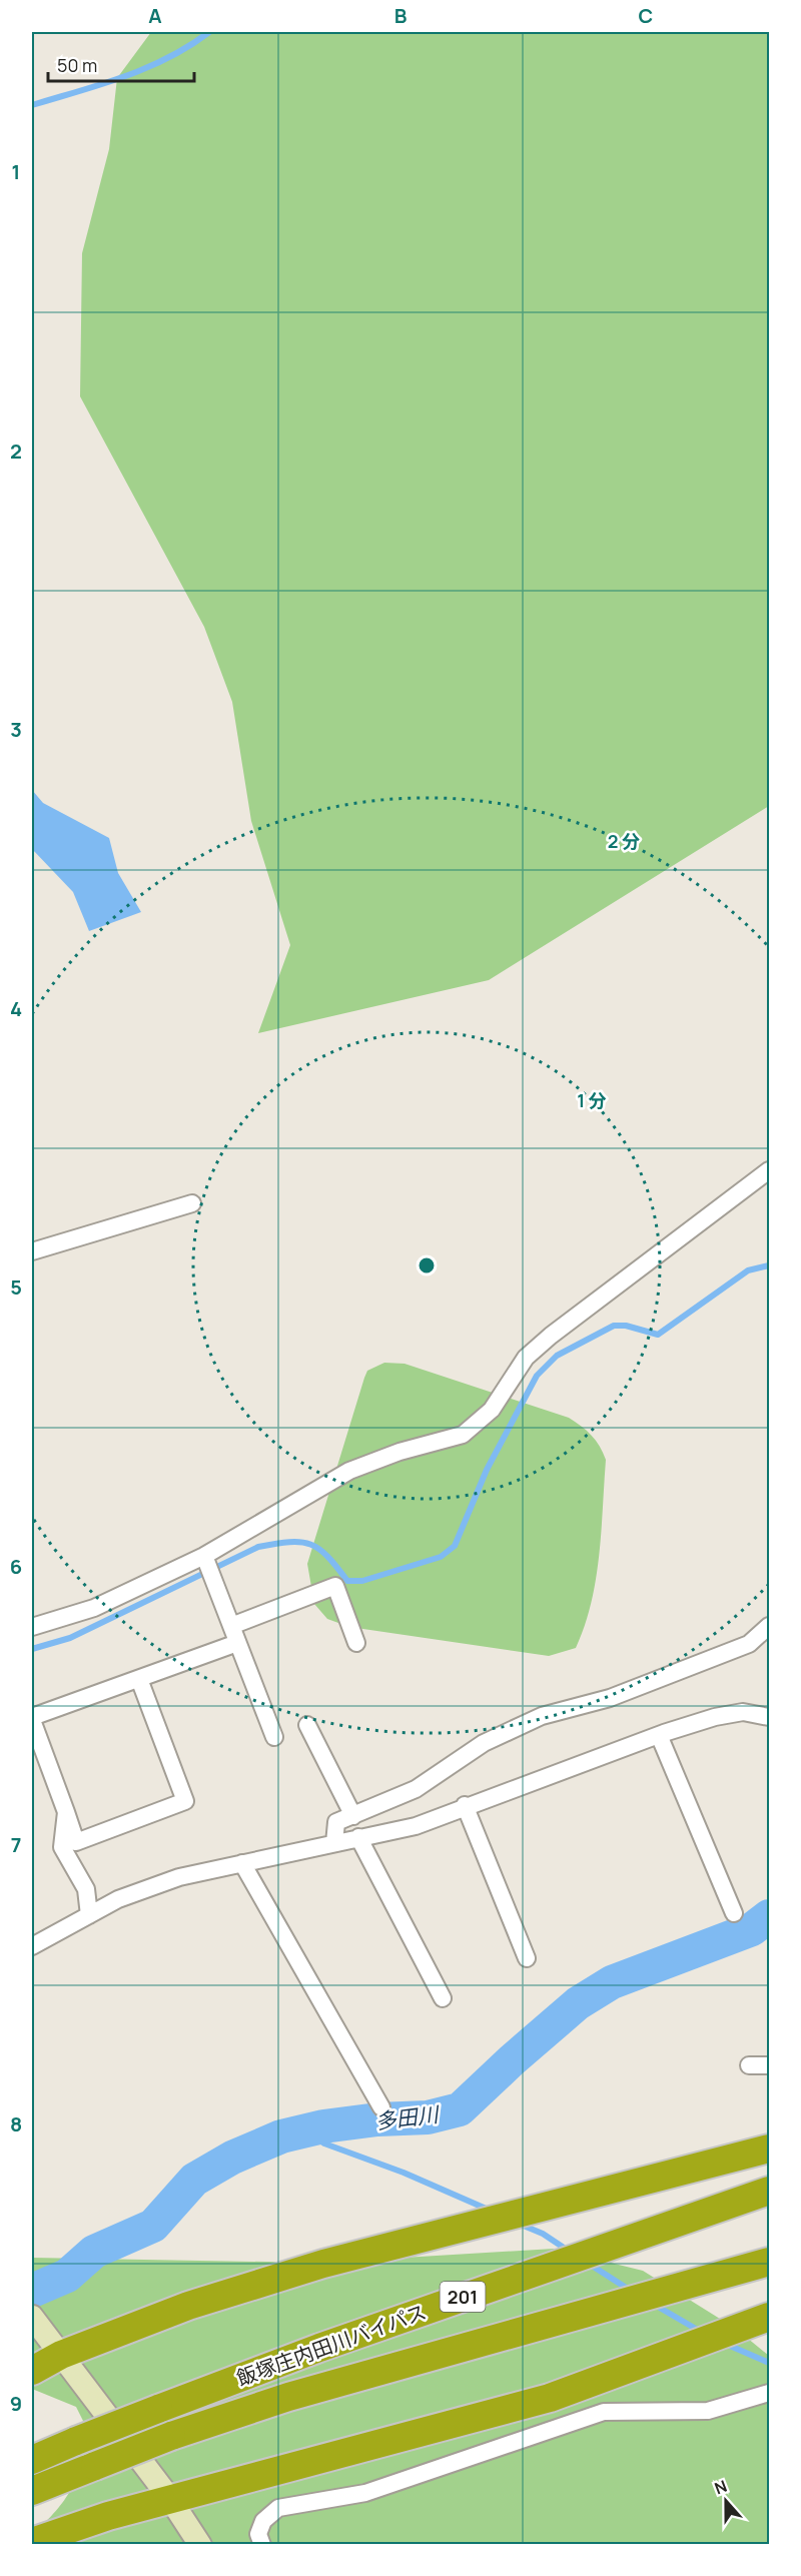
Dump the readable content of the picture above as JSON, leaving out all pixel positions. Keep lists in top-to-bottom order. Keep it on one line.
{"streets":{"highway":["201","飯塚庄内田川バイパス"]},"water":["多田川"],"scale_bar":"50 m","north":"top","grid":{"columns":["A","B","C"],"rows":["1","2","3","4","5","6","7","8","9"]},"rings":["2 分","1 分"]}
